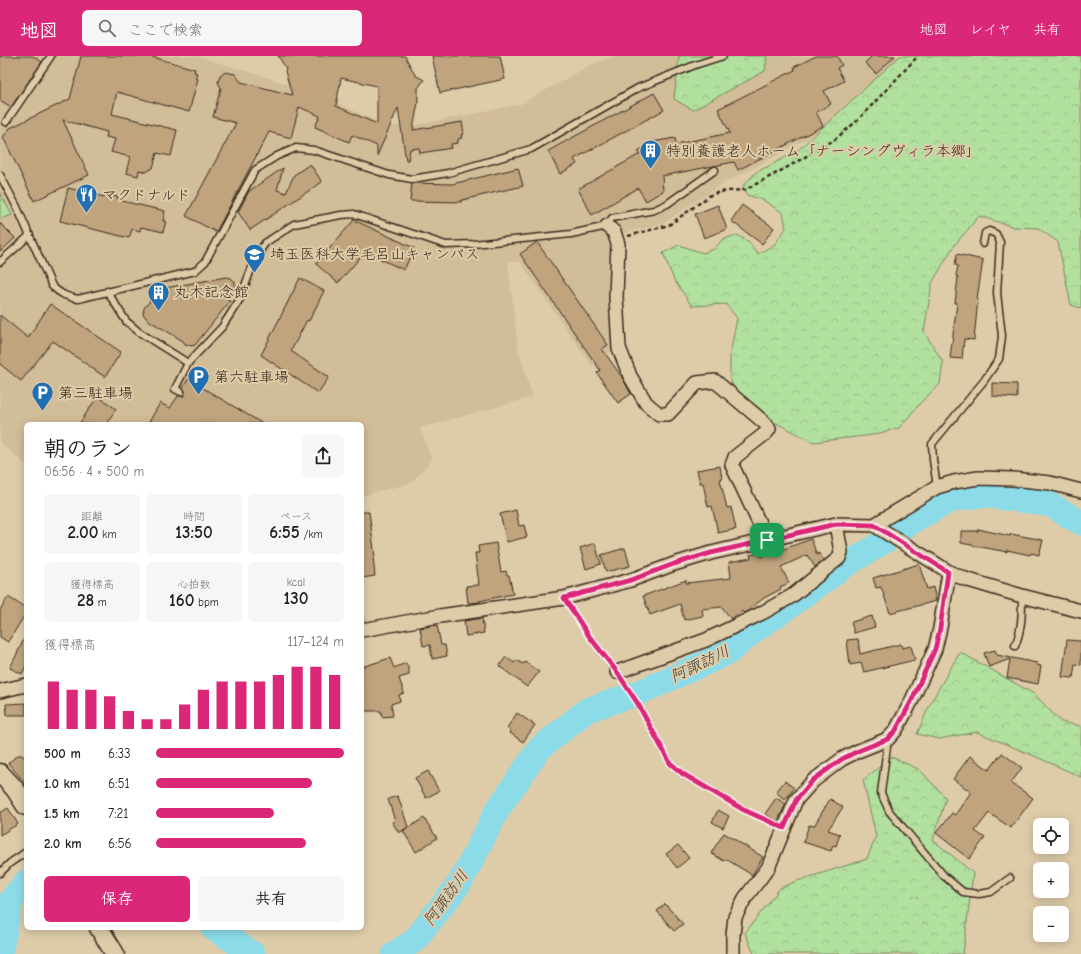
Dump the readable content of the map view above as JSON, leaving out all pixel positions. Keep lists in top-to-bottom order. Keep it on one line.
{"water":["阿諏訪川"],"places":{"building":["特別養護老人ホーム「ナーシングヴィラ本郷」","丸木記念館"],"restaurant":["マクドナルド"],"school or university":["埼玉医科大学毛呂山キャンパス"],"parking":["第六駐車場","第三駐車場"]},"page":{"header":"地図","search":"ここで検索","nav":["地図","レイヤ","共有"],"heading":["朝のラン","06:56 · 4 × 500 m"],"stats":[["距離","2.00 km"],["時間","13:50"],["ペース","6:55 /km"],["獲得標高","28 m"],["心拍数","160 bpm"],["kcal","130"]],"chart":["獲得標高","117–124 m"],"list":[{"name":"500 m","note":"6:33"},{"name":"1.0 km","note":"6:51"},{"name":"1.5 km","note":"7:21"},{"name":"2.0 km","note":"6:56"}],"map_buttons":["+","−"],"buttons":["保存","共有"]}}
